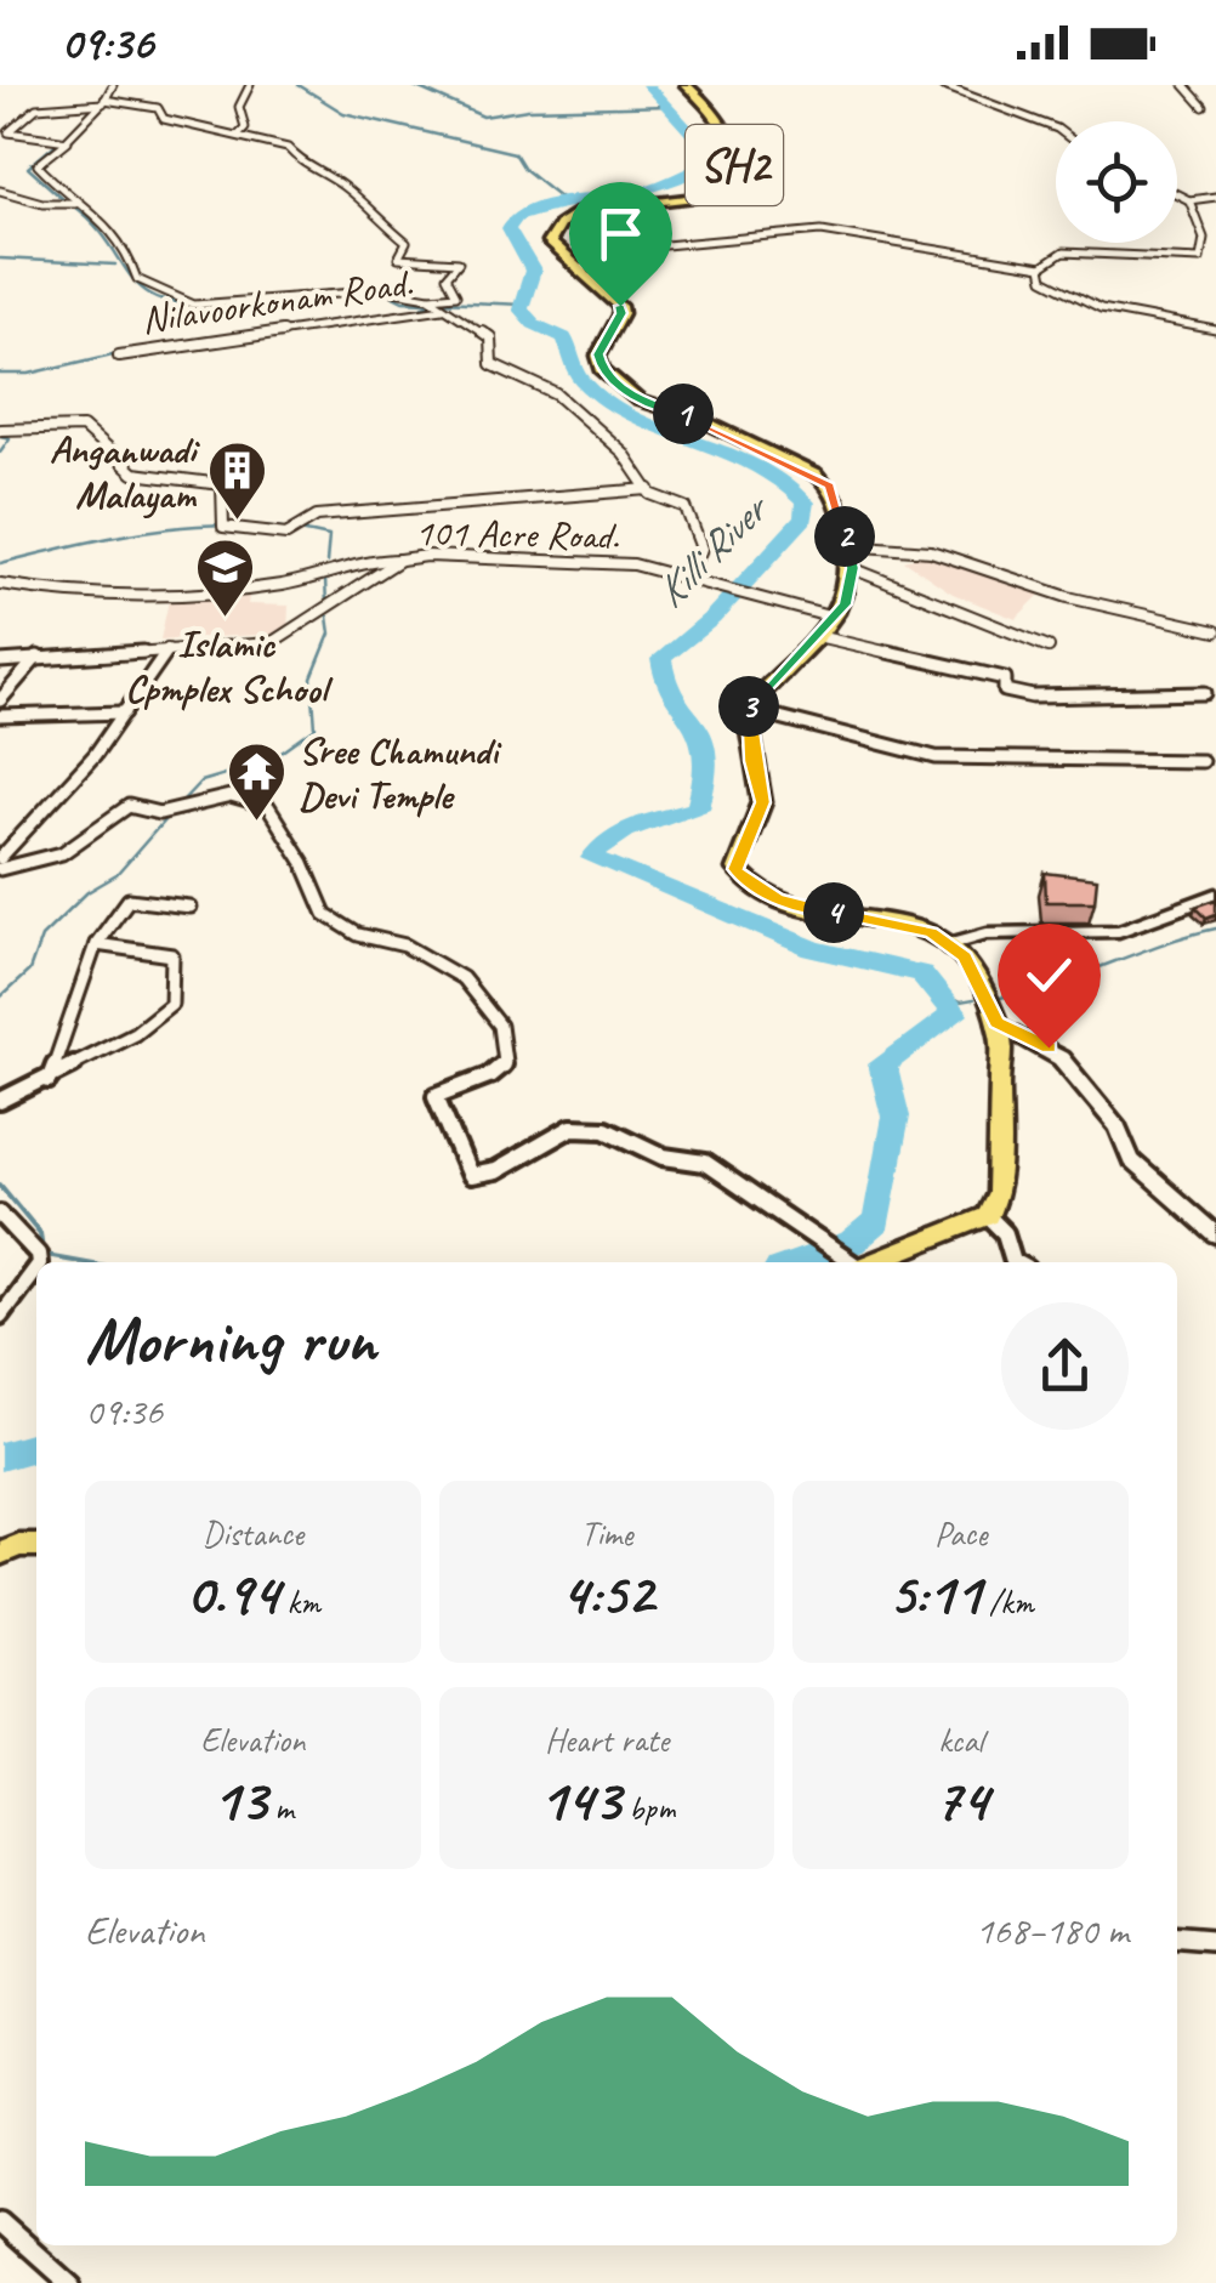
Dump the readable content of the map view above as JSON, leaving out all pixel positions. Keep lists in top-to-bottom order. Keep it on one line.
{"streets":{"main road":["SH2"],"street":["Nilavoorkonam Road.","101 Acre Road."]},"water":["Killi River"],"places":{"building":["Anganwadi Malayam"],"school or university":["Islamic Cpmplex School"],"temple":["Sree Chamundi Devi Temple"]},"page":{"status":"09:36","pins":["1","2","3","4"],"heading":["Morning run","09:36"],"stats":[["Distance","0.94 km"],["Time","4:52"],["Pace","5:11 /km"],["Elevation","13 m"],["Heart rate","143 bpm"],["kcal","74"]],"chart":["Elevation","168–180 m"]}}
